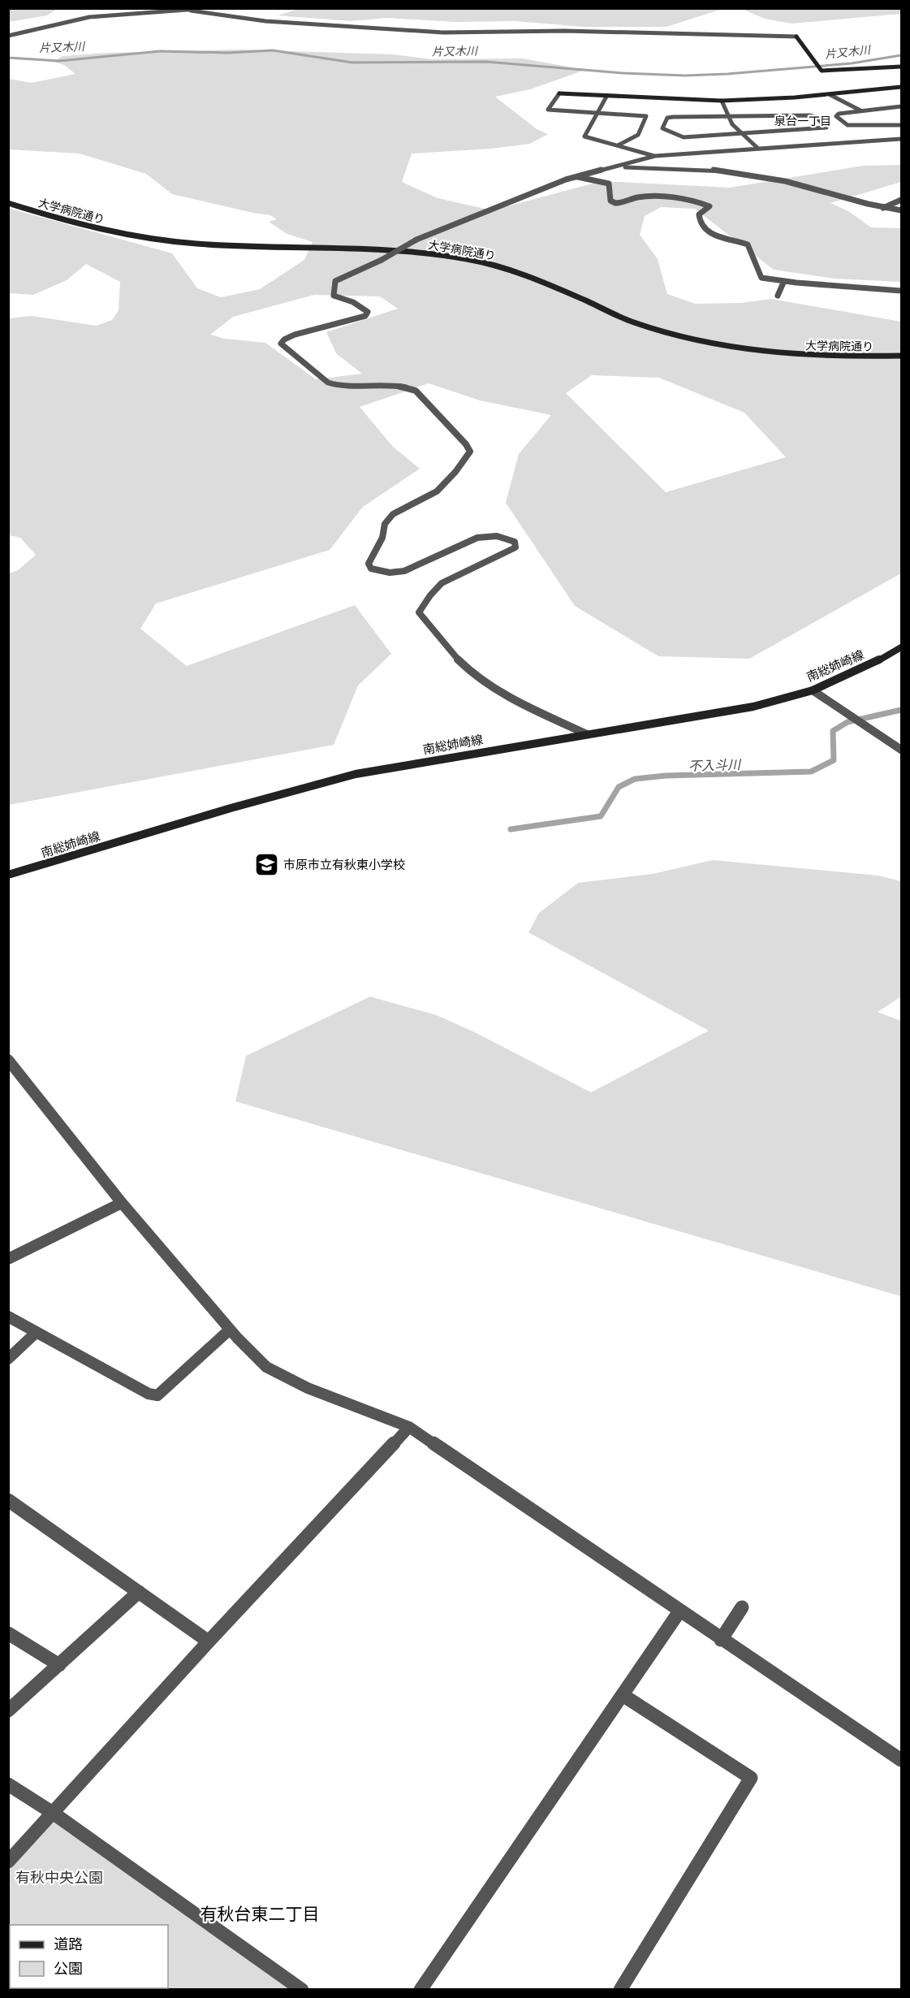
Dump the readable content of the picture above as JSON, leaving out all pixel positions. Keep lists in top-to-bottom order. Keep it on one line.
{"streets":{"street":["大学病院通り","南総姉崎線"]},"districts":["泉台一丁目","有秋台東二丁目"],"water":["片又木川","不入斗川"],"parks":["有秋中央公園"],"places":{"school or university":["市原市立有秋東小学校"]},"legend":["道路","公園"]}
